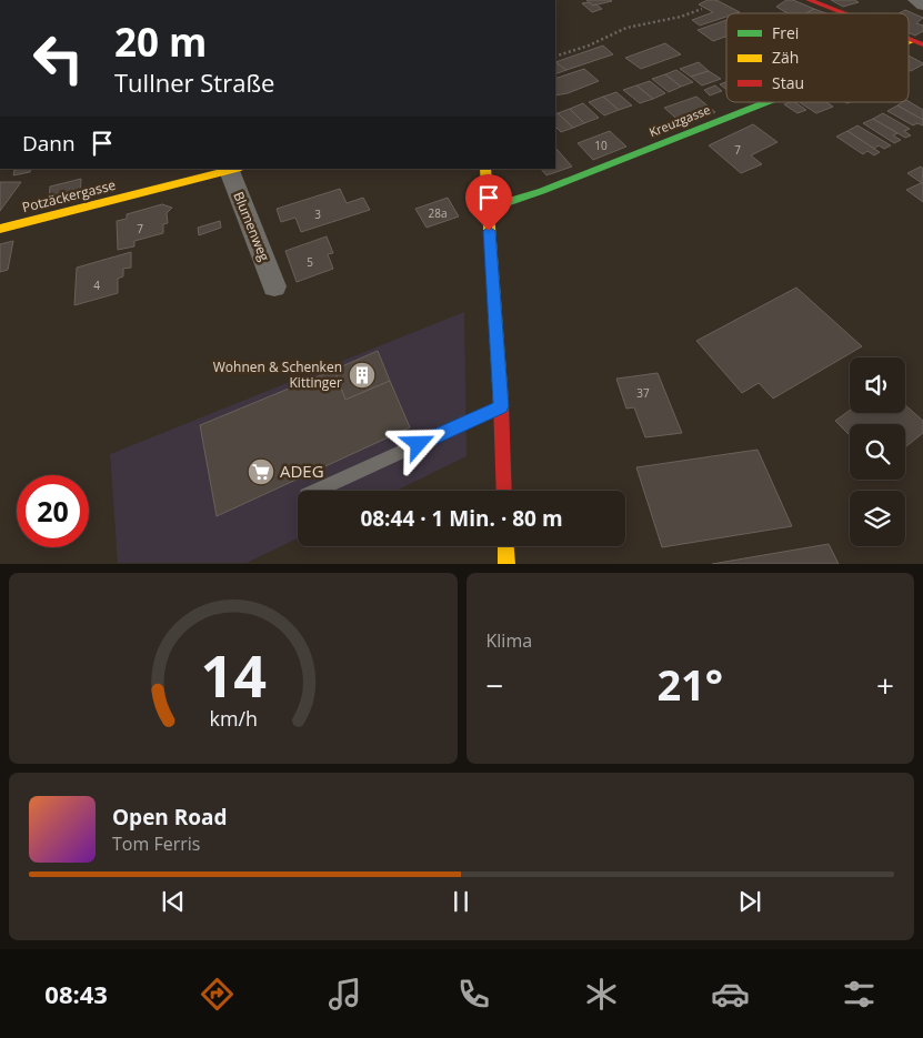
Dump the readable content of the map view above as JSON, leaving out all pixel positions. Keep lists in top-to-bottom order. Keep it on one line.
{"streets":{"street":["Kreuzgasse","Potzäckergasse","Blumenweg"]},"crossings":[["Potzäckergasse","Blumenweg"]],"places":{"building":["Wohnen & Schenken Kittinger"],"supermarket":["ADEG"]},"house_numbers":["10","7","28a","3","7","5","4","37"],"legend":["Frei","Zäh","Stau"],"page":{"turn":["20 m","Tullner Straße"],"then":"Dann","limit":"20","trip":"08:44 · 1 Min. · 80 m","tile":"Klima","heat":["−","21°","+"],"song":["Open Road","Tom Ferris"],"tabs":"08:43","gauge":["14","km/h"]}}
